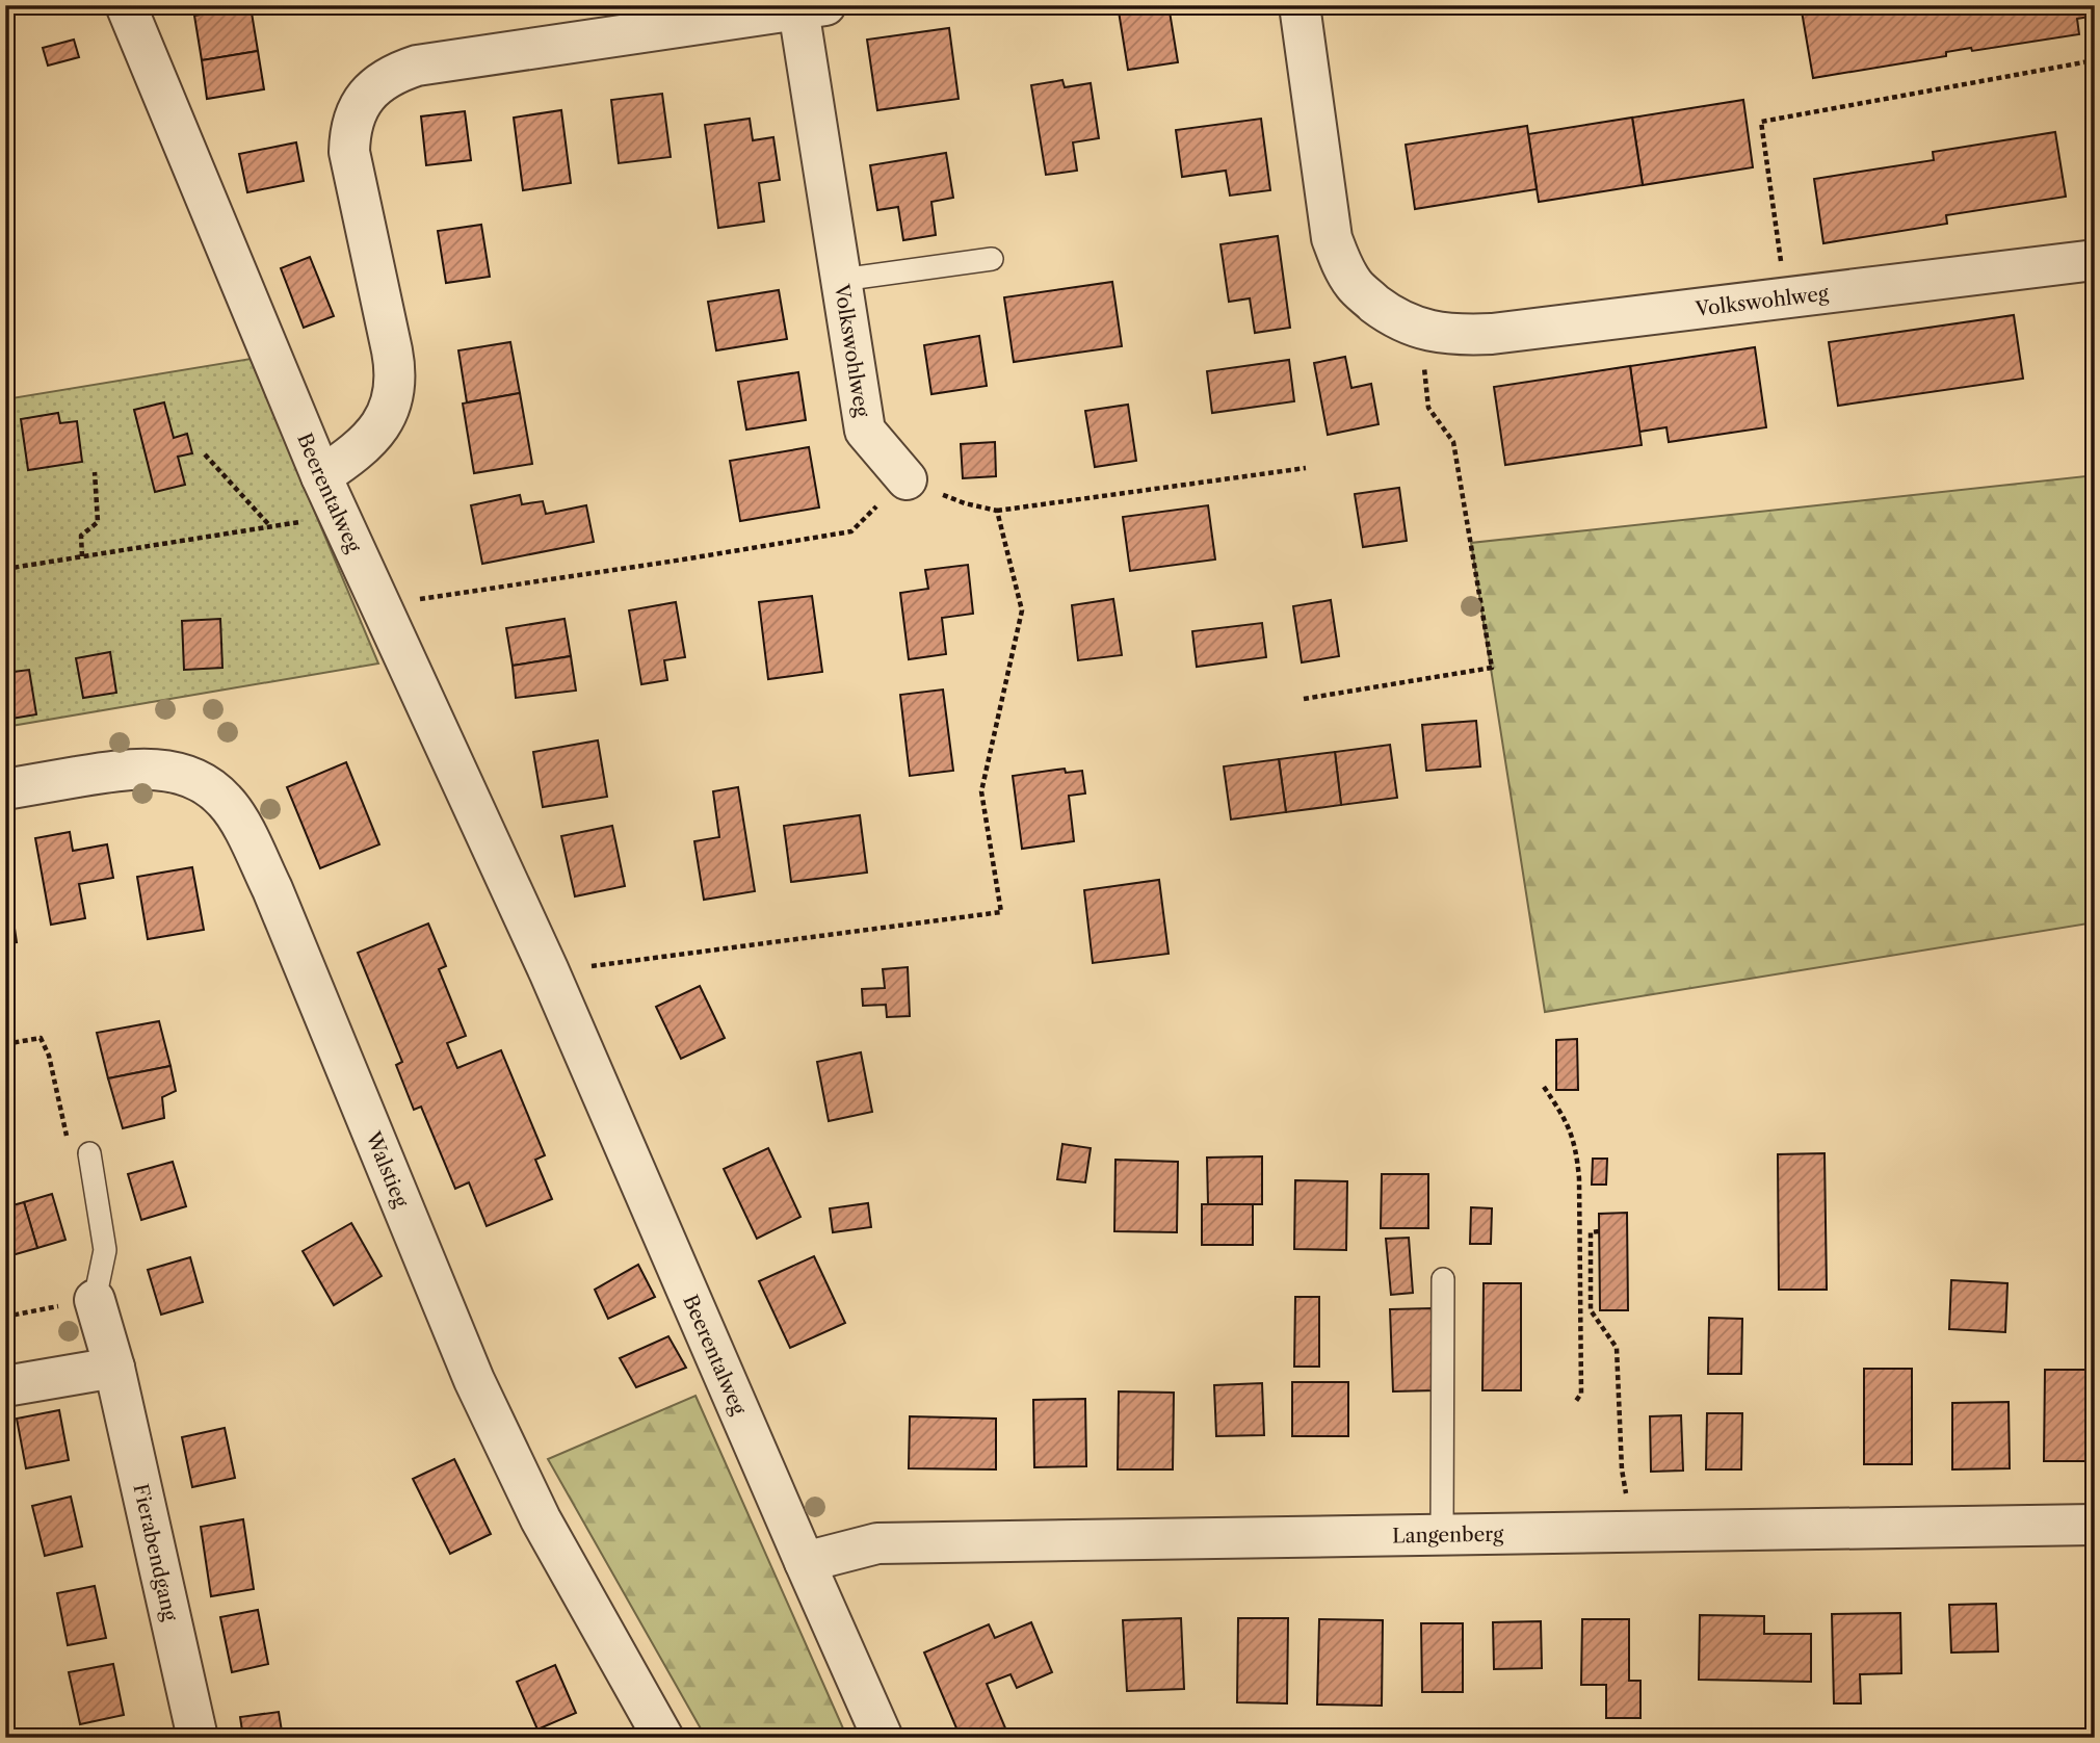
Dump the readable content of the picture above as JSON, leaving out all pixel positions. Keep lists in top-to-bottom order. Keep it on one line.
{"streets":{"street":["Volkswohlweg","Beerentalweg","Walstieg","Langenberg","Fierabendgang"]},"crossings":[["Volkswohlweg","Beerentalweg"],["Beerentalweg","Langenberg"]]}
